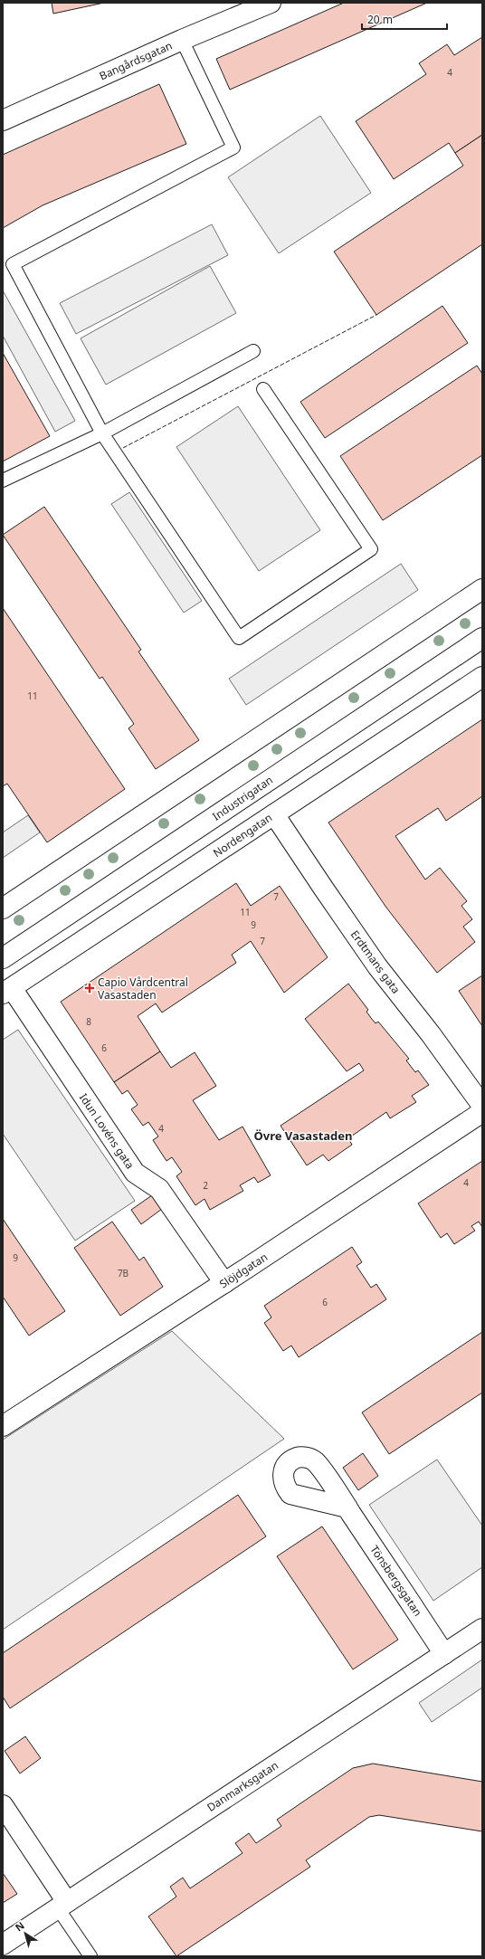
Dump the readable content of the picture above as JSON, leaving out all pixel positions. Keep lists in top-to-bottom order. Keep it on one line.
{"streets":{"street":["Bangårdsgatan","Industrigatan","Nordengatan","Erdtmans gata","Idun Lovéns gata","Slöjdgatan","Tönsbergsgatan","Danmarksgatan"]},"crossings":[["Nordengatan","Erdtmans gata"],["Nordengatan","Idun Lovéns gata"],["Idun Lovéns gata","Slöjdgatan"],["Tönsbergsgatan","Danmarksgatan"]],"districts":["Övre Vasastaden"],"places":{"health":["Capio Vårdcentral Vasastaden"]},"house_numbers":["4","11","7","11","9","7","8","6","4","4","2","9","7B","6"],"scale_bar":"20 m","north":"top left"}
